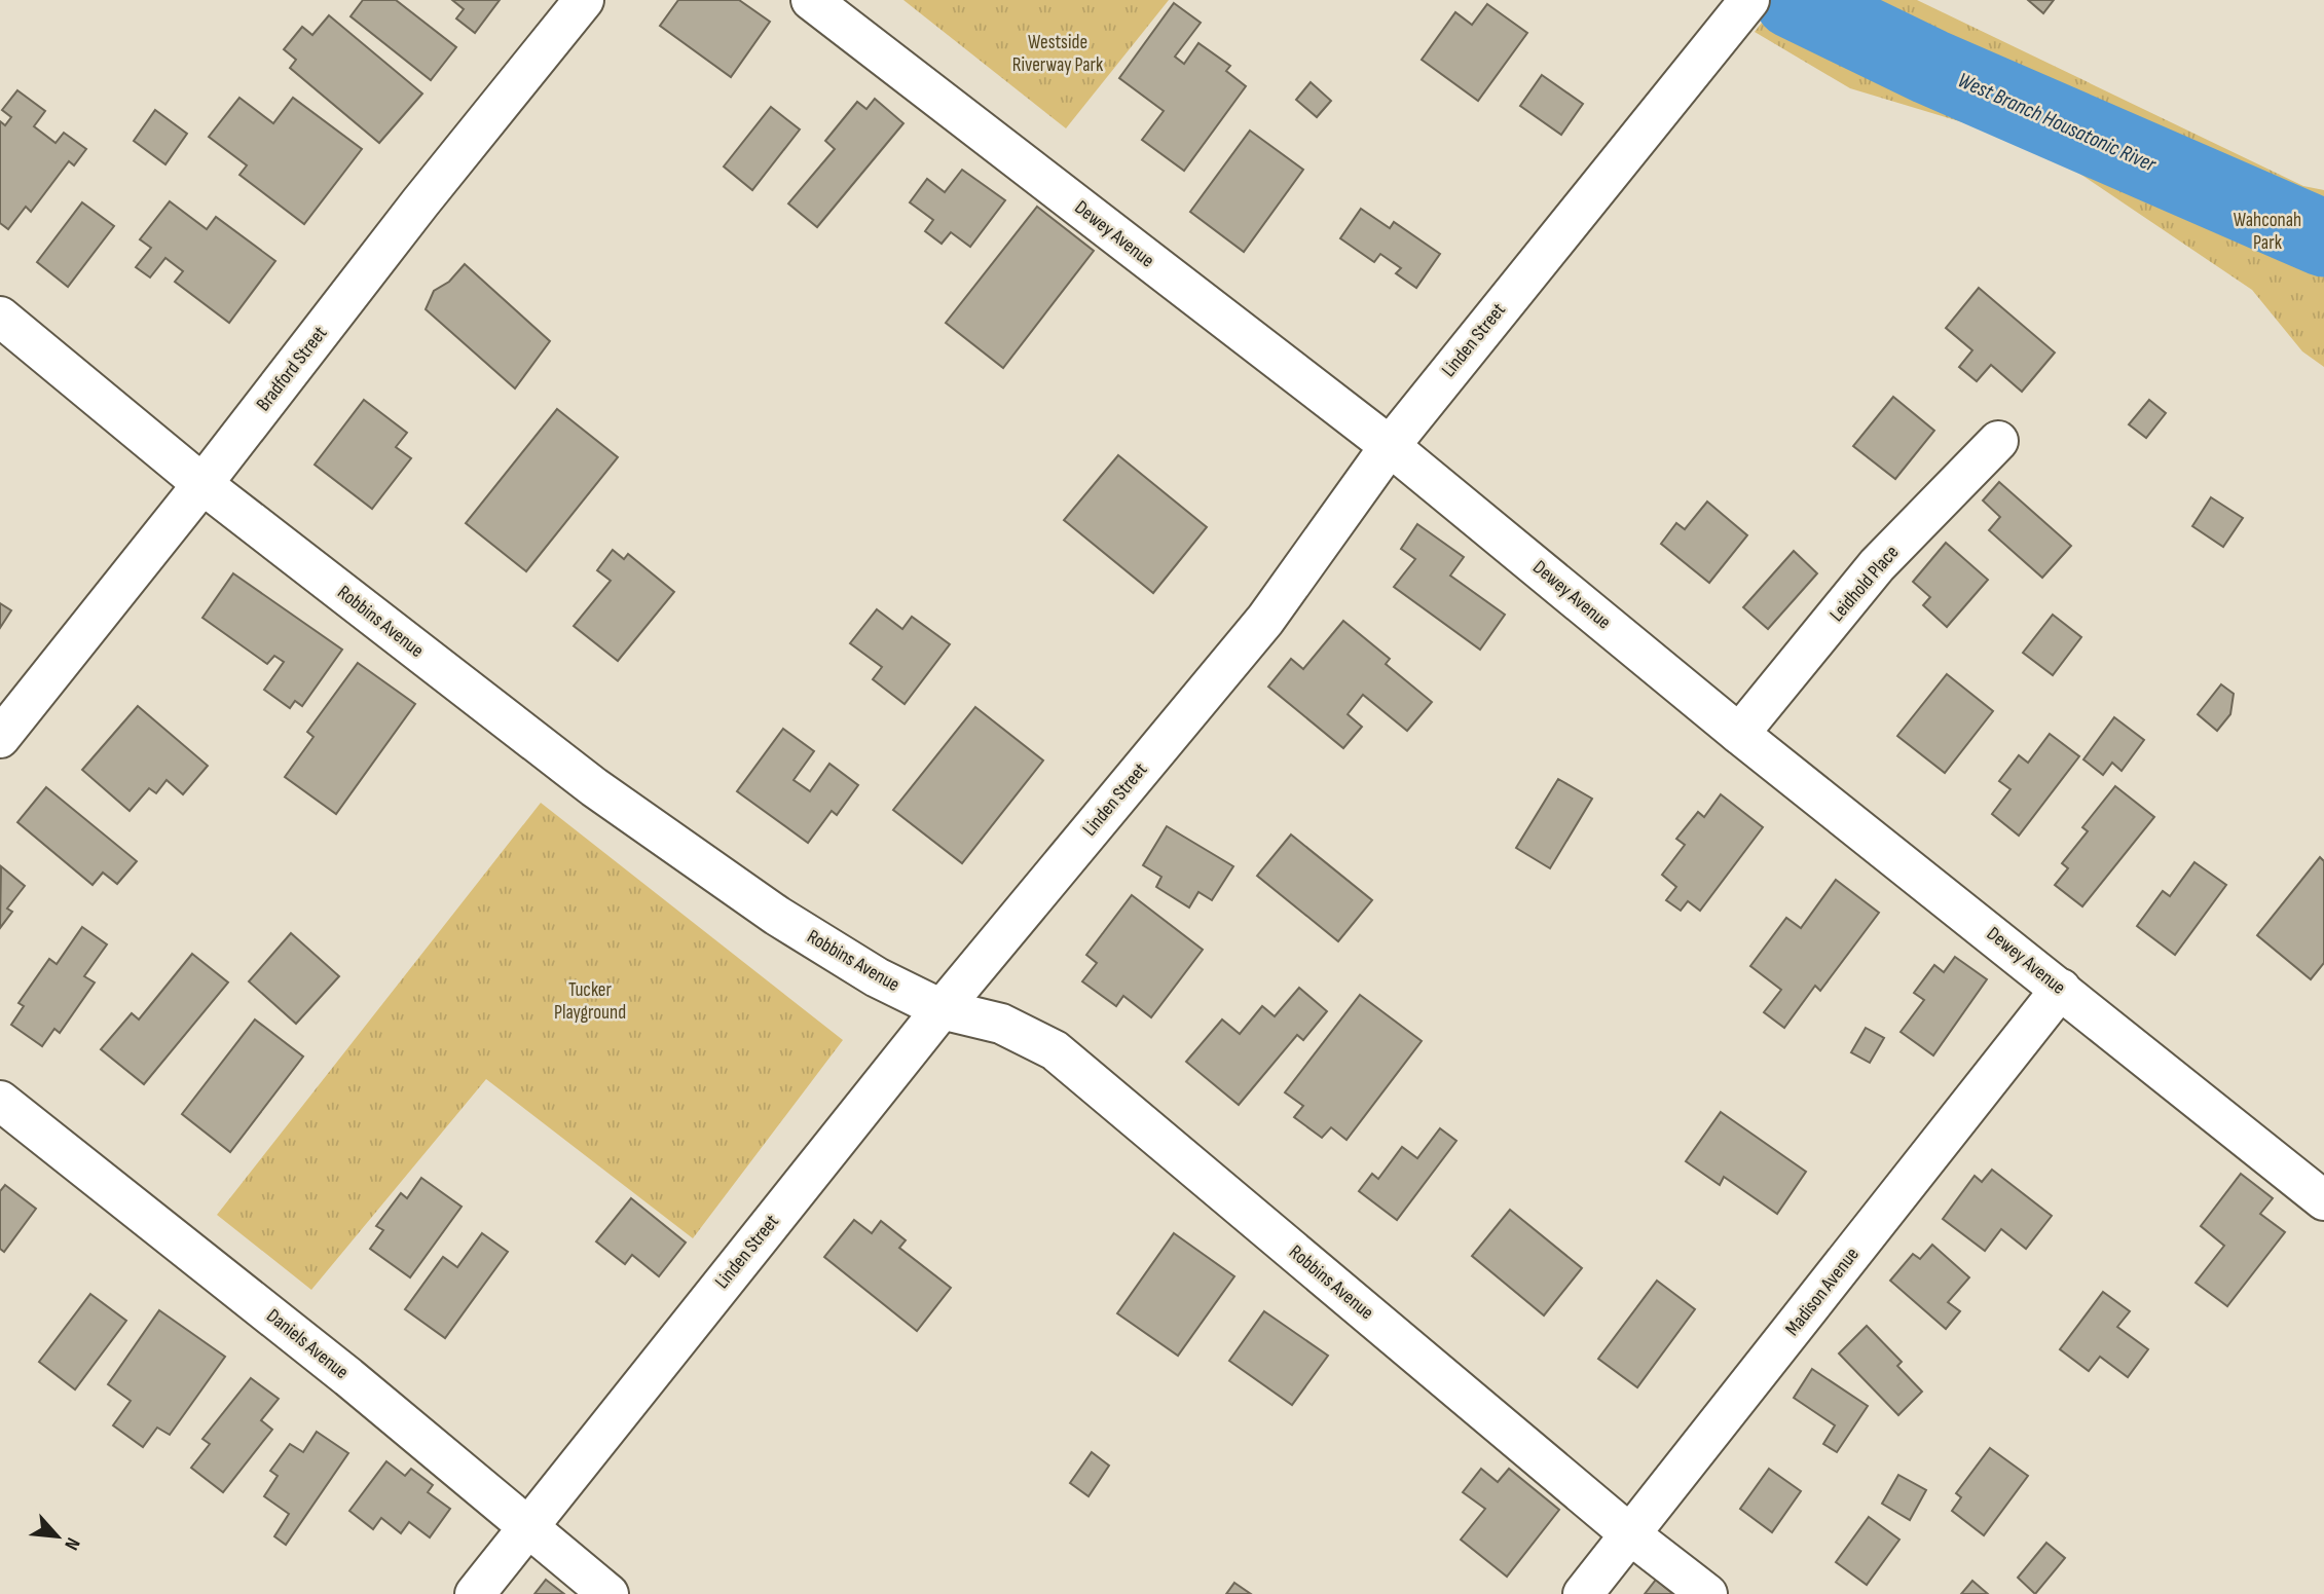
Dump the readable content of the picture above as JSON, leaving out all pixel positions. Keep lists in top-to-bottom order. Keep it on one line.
{"streets":{"street":["Dewey Avenue","Linden Street","Bradford Street","Leidhold Place","Robbins Avenue","Madison Avenue","Daniels Avenue"]},"crossings":[["Dewey Avenue","Linden Street"],["Dewey Avenue","Leidhold Place"],["Dewey Avenue","Madison Avenue"],["Linden Street","Robbins Avenue"],["Linden Street","Daniels Avenue"],["Bradford Street","Robbins Avenue"],["Robbins Avenue","Madison Avenue"]],"water":["West Branch Housatonic River"],"parks":["Westside Riverway Park","Wahconah Park","Tucker Playground"],"north":"bottom right"}
